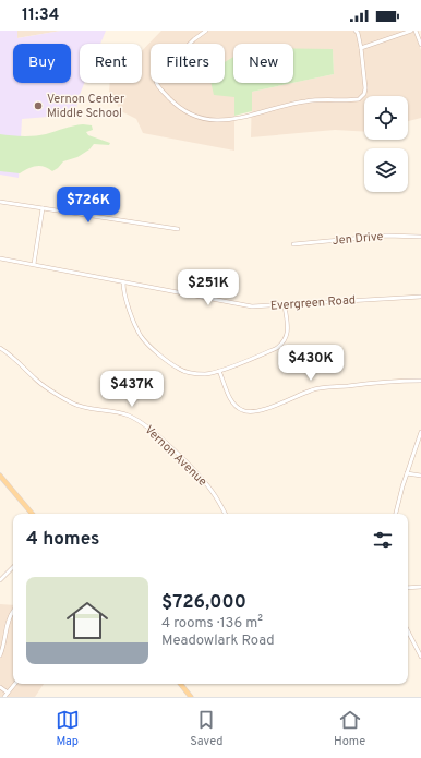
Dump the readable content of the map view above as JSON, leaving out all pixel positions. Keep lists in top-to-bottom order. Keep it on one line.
{"streets":{"street":["Jen Drive","Evergreen Road","Vernon Avenue"]},"places":["Vernon Center Middle School"],"page":{"status":"11:34","chip":["Buy","Rent","Filters","New"],"price":["$726K","$251K","$430K","$437K"],"heading":"4 homes","list":[{"name":"$726,000","note":"4 rooms · 136 m² · Meadowlark Road"}],"tabs":["Map","Saved","Home"]}}
